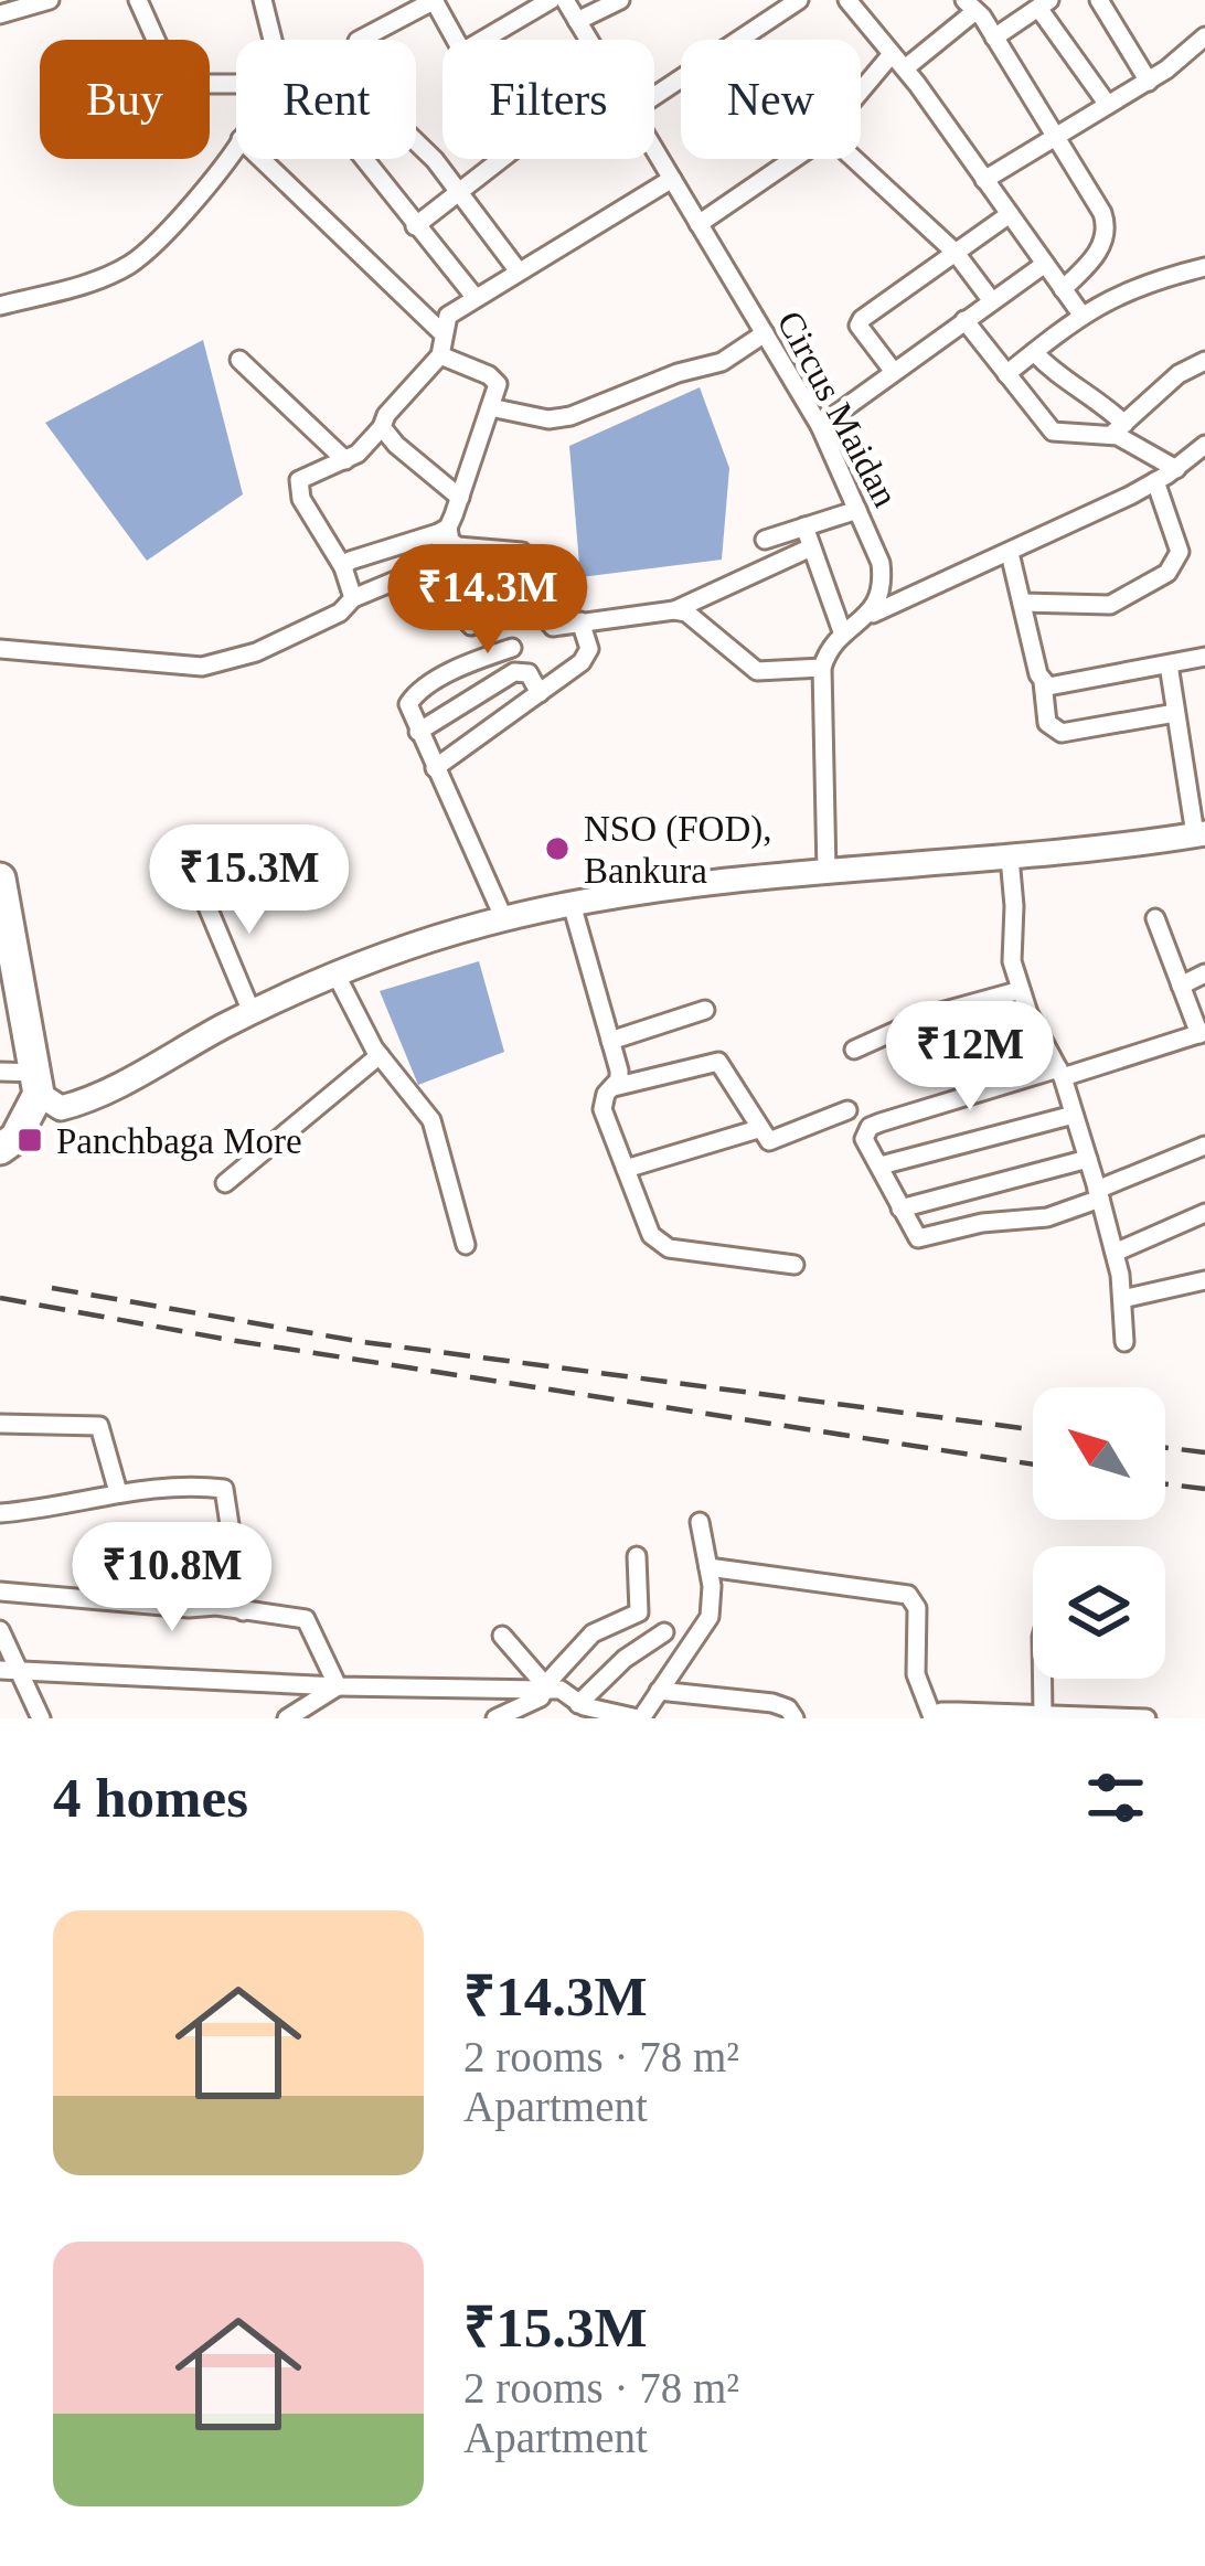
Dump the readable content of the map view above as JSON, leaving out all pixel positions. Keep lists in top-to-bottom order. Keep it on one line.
{"streets":{"street":["Circus Maidan"]},"places":{"other":["NSO (FOD), Bankura"],"transit":["Panchbaga More"]},"north":"top left","page":{"chip":["Buy","Rent","Filters","New"],"price":["₹14.3M","₹15.3M","₹12M","₹10.8M"],"heading":"4 homes","list":[{"name":"₹14.3M","note":"2 rooms · 78 m² · Apartment"},{"name":"₹15.3M","note":"2 rooms · 78 m² · Apartment"}]}}
